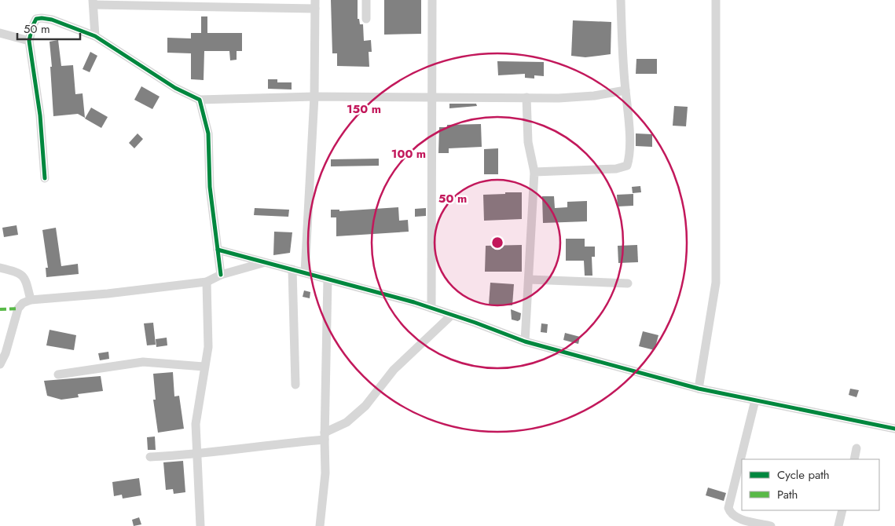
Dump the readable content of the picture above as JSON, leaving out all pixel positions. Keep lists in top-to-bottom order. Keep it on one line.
{"legend":["Cycle path","Path"],"scale_bar":"50 m","rings":["150 m","100 m","50 m"]}
